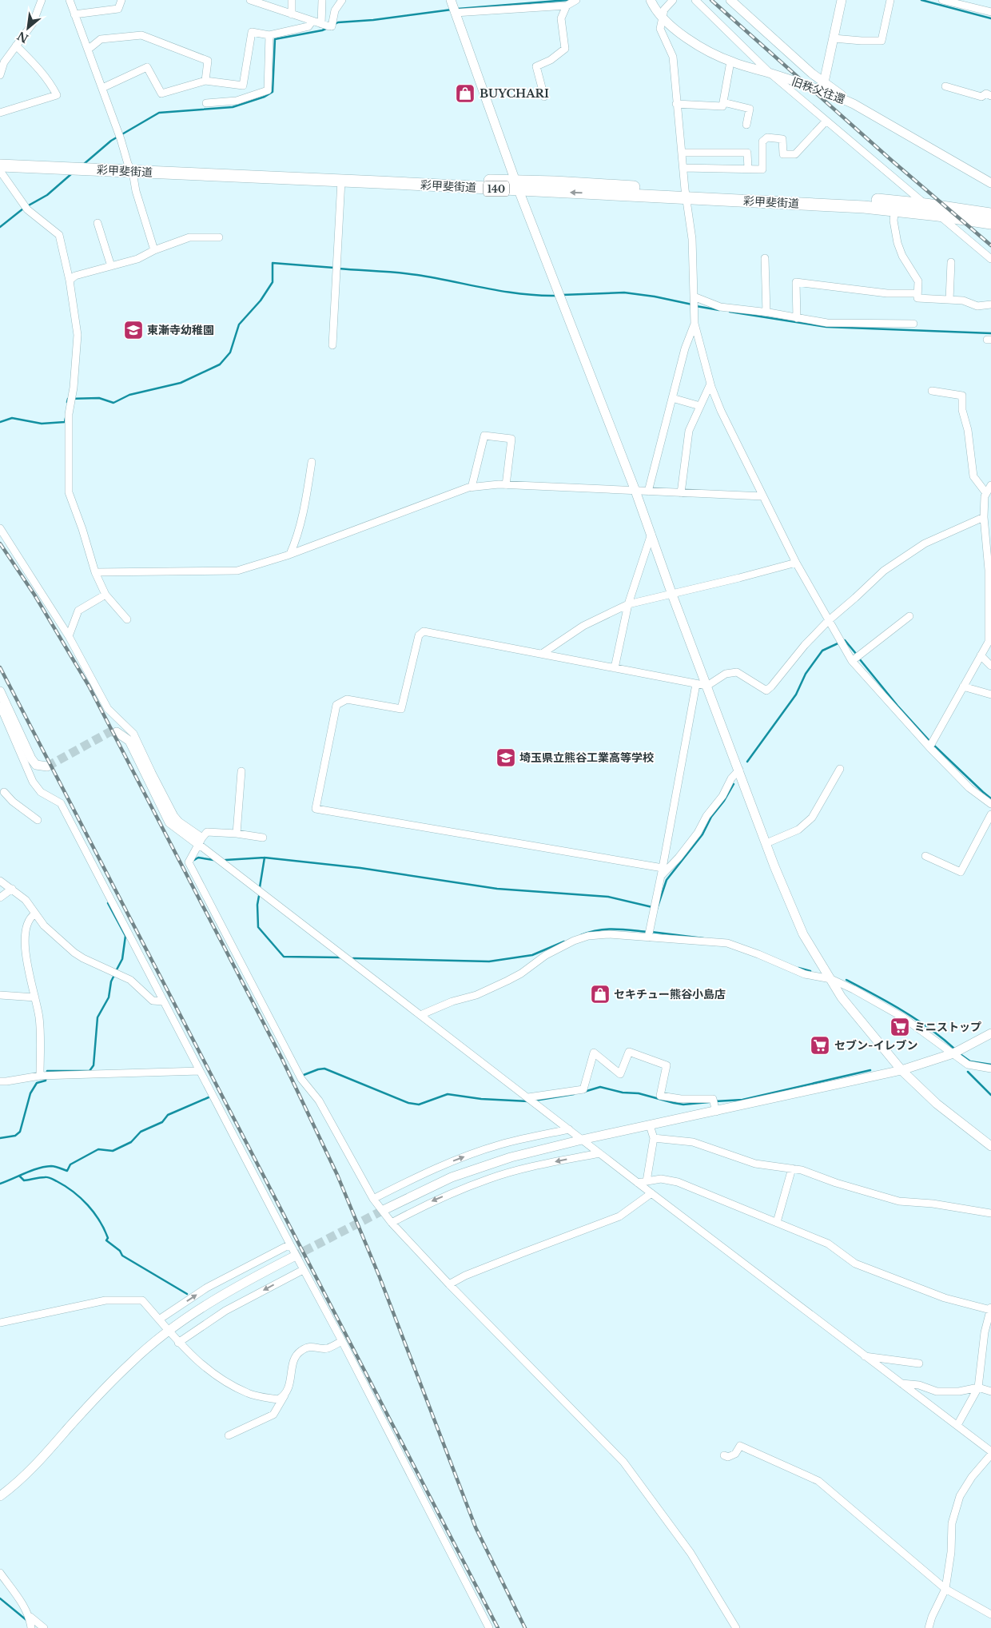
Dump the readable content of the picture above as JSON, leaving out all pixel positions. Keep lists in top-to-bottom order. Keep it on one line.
{"streets":{"highway":["彩甲斐街道","140"],"street":["旧秩父往還"]},"places":{"shop":["BUYCHARI","セキチュー熊谷小島店"],"school or university":["東漸寺幼稚園","埼玉県立熊谷工業高等学校"],"supermarket":["ミニストップ","セブン-イレブン"]},"north":"bottom left"}
